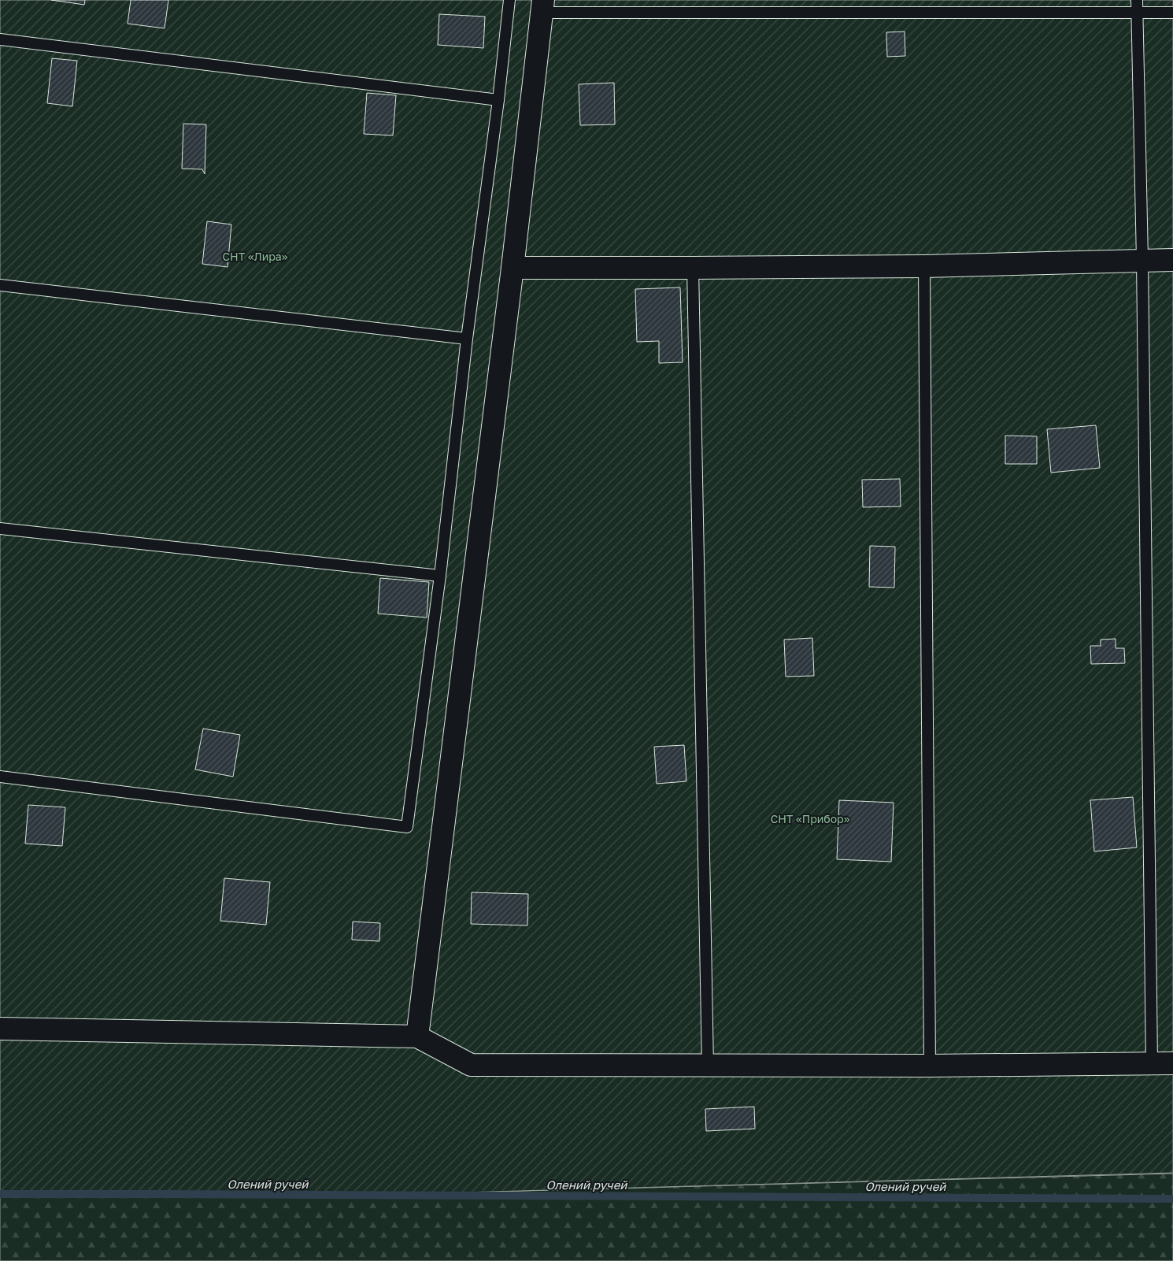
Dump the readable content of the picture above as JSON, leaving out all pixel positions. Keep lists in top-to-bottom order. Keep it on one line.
{"water":["Олений ручей"],"parks":["СНТ «Лира»","СНТ «Прибор»"]}
